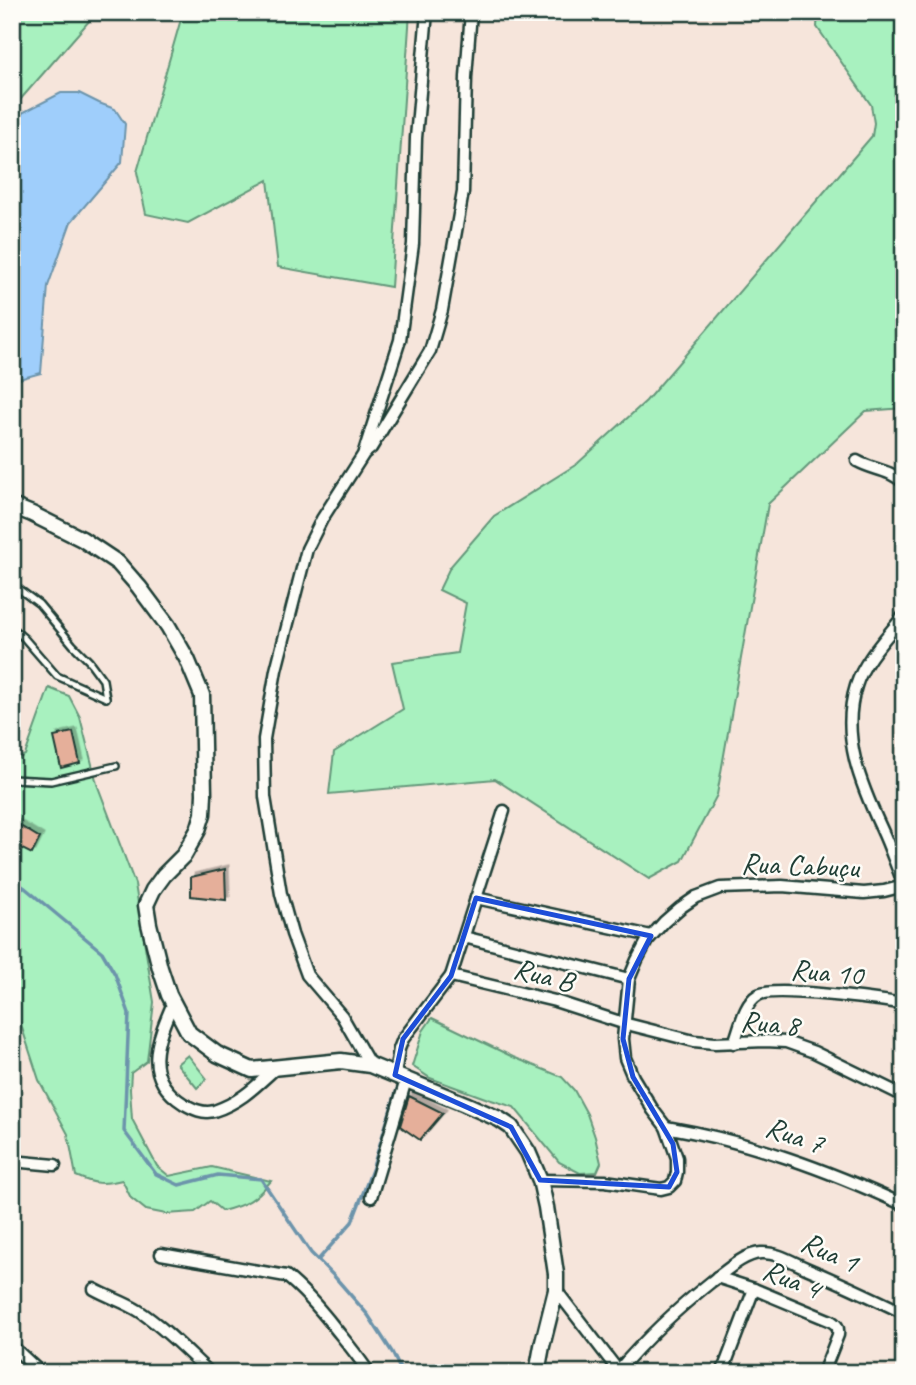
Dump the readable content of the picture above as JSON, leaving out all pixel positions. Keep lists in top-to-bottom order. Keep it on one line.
{"streets":{"street":["Rua Cabuçu","Rua 10","Rua B","Rua 8","Rua 7","Rua 1","Rua 4"]},"crossings":[["Rua Cabuçu","Rua B"],["Rua Cabuçu","Rua 8"],["Rua Cabuçu","Rua 7"],["Rua 10","Rua 8"],["Rua B","Rua 8"],["Rua 1","Rua 4"]]}
